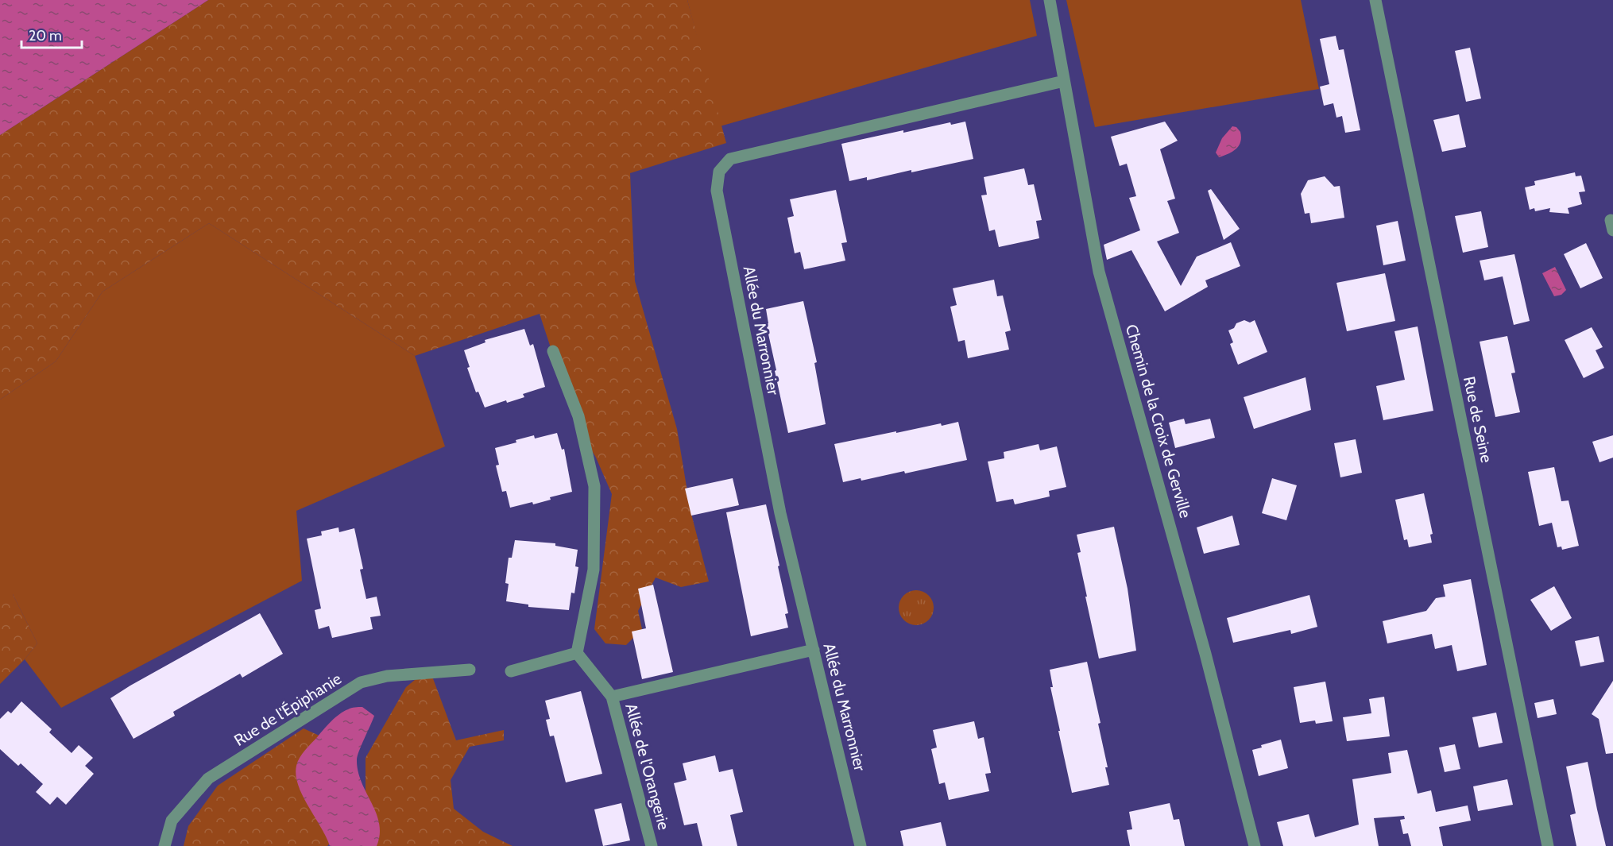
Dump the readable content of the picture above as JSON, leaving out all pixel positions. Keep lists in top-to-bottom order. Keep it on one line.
{"streets":{"street":["Allée du Marronnier","Rue de Seine","Chemin de la Croix de Gerville","Rue de l'Épiphanie","Allée de l'Orangerie"]},"crossings":[["Allée du Marronnier","Chemin de la Croix de Gerville"]],"scale_bar":"20 m"}
